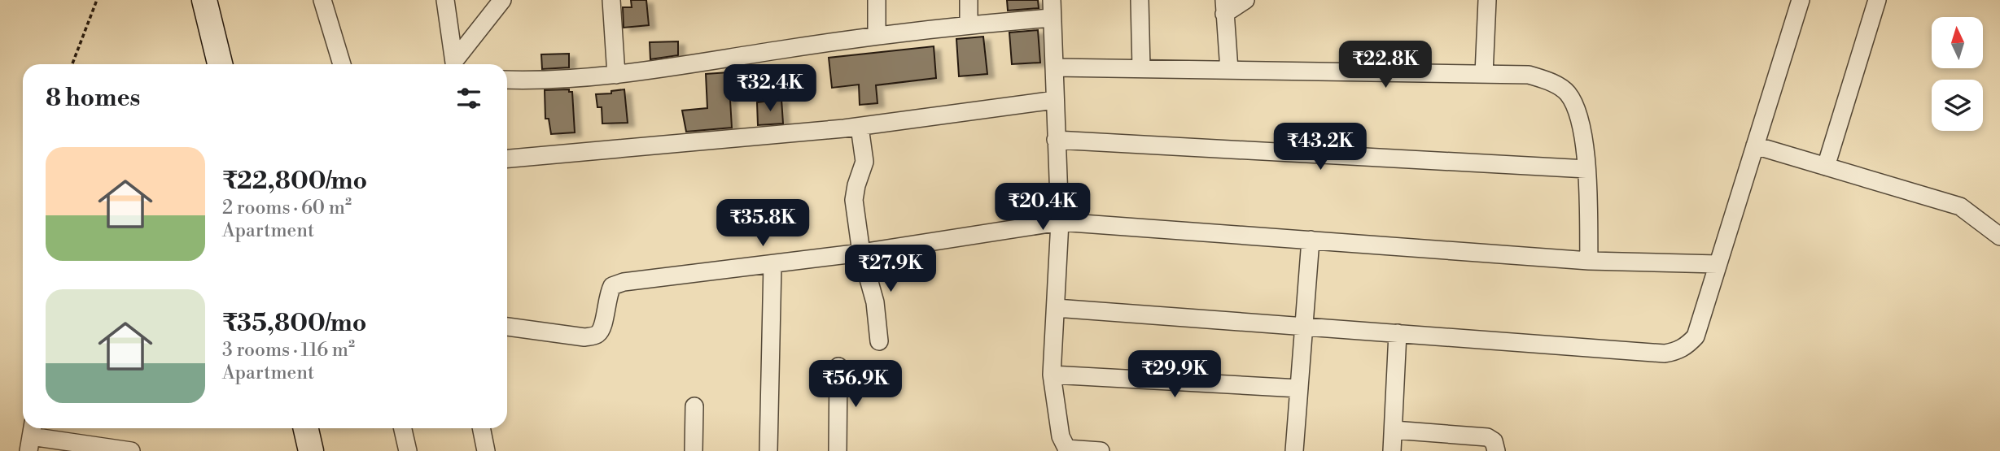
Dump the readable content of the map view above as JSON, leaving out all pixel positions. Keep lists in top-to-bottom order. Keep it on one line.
{"north":"top","page":{"price":["₹22.8K","₹32.4K","₹43.2K","₹20.4K","₹35.8K","₹27.9K","₹29.9K","₹56.9K"],"heading":"8 homes","list":[{"name":"₹22,800/mo","note":"2 rooms · 60 m² · Apartment"},{"name":"₹35,800/mo","note":"3 rooms · 116 m² · Apartment"}]}}
